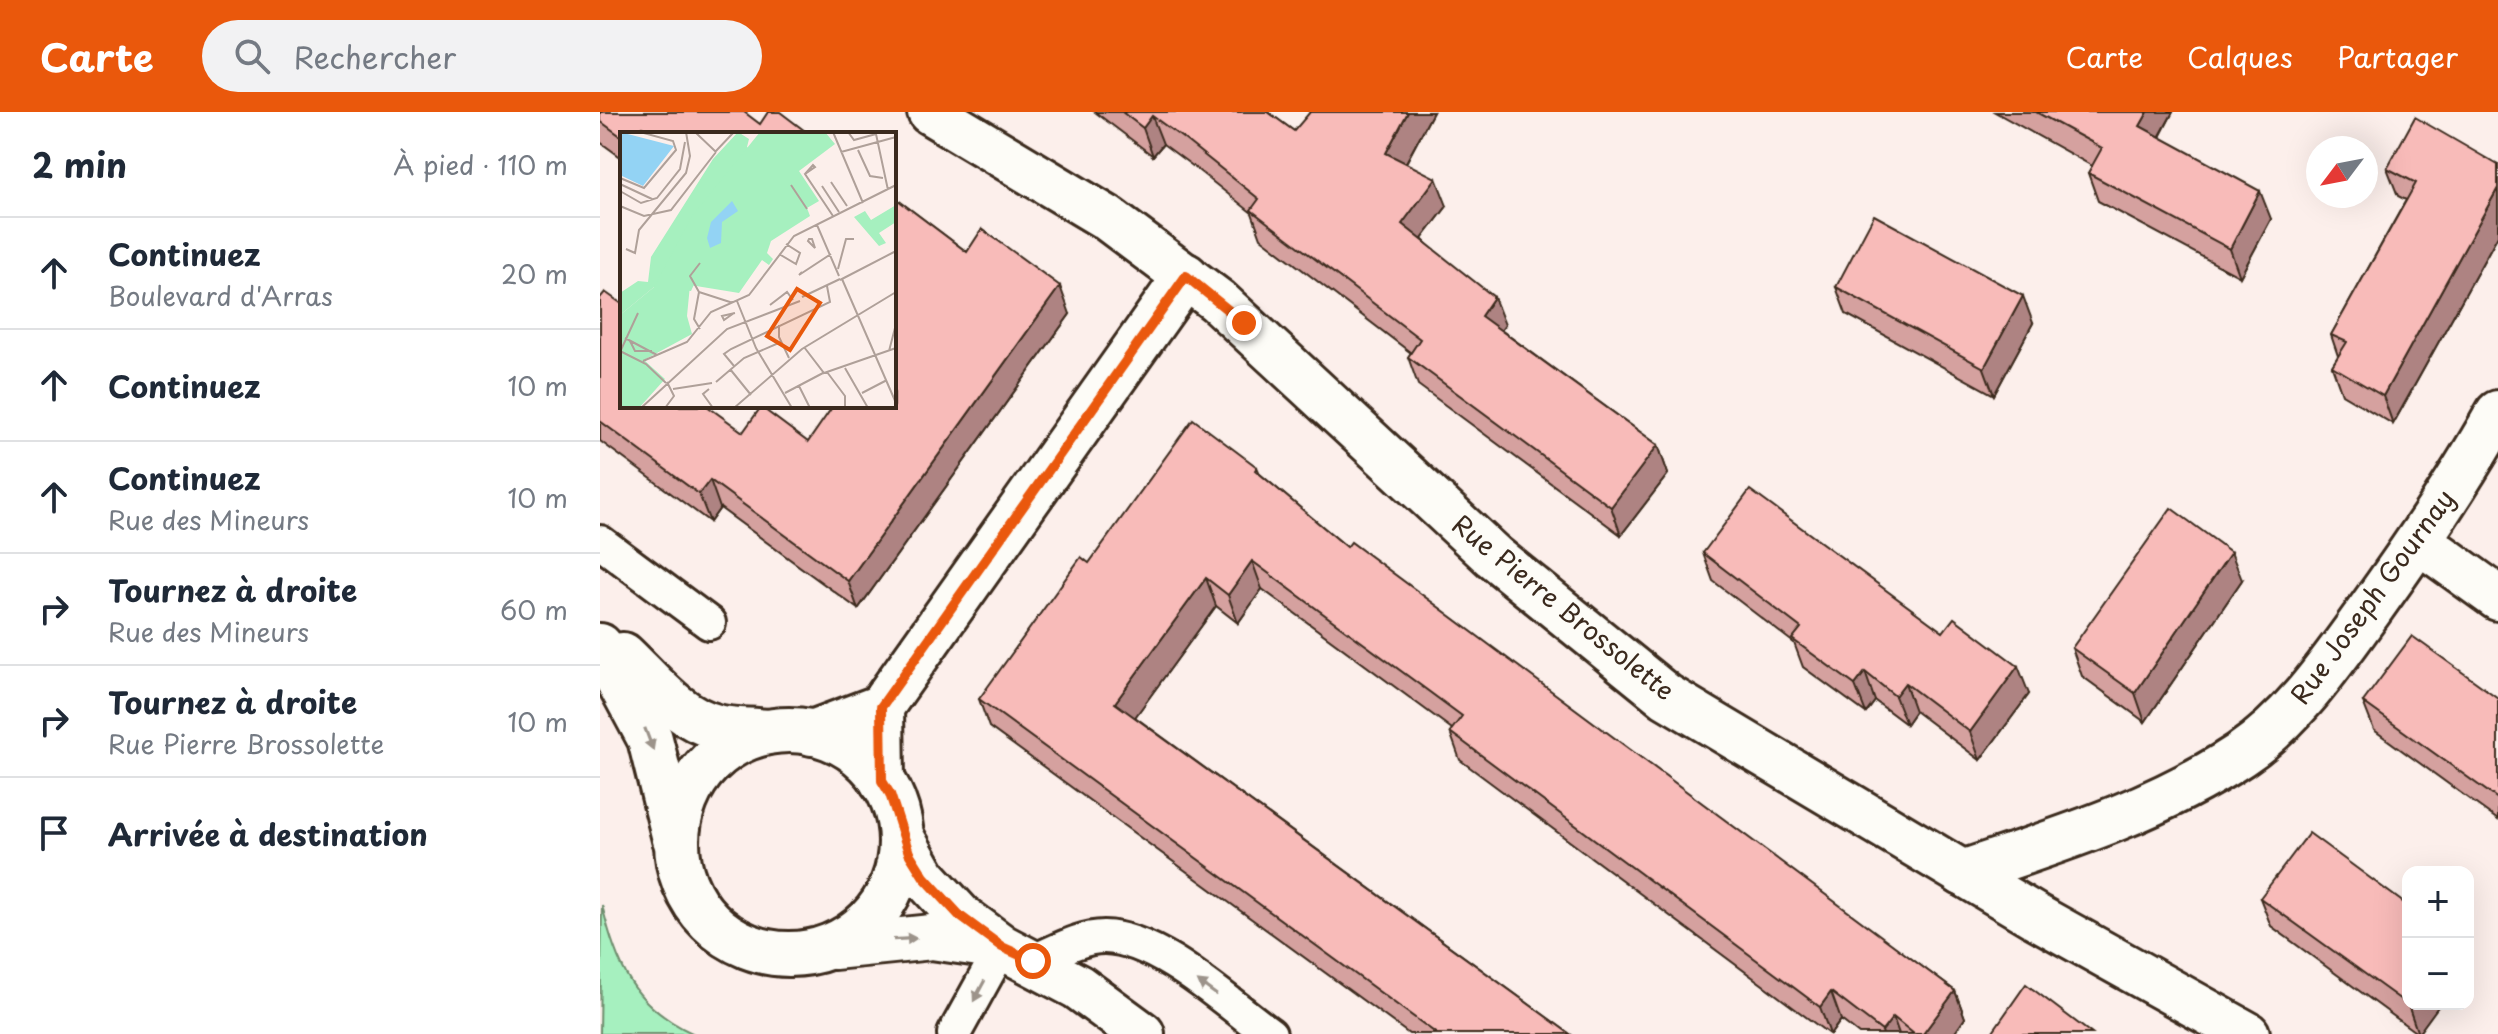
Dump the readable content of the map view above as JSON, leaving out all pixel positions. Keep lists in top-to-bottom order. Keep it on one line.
{"streets":{"street":["Rue Joseph Gournay","Rue Pierre Brossolette"]},"crossings":[["Rue Joseph Gournay","Rue Pierre Brossolette"]],"north":"bottom left","page":{"header":"Carte","search":"Rechercher","nav":["Carte","Calques","Partager"],"heading":["2 min","À pied · 110 m"],"list":[["Continuez","Boulevard d'Arras","20 m"],["Continuez","10 m"],["Continuez","Rue des Mineurs","10 m"],["Tournez à droite","Rue des Mineurs","60 m"],["Tournez à droite","Rue Pierre Brossolette","10 m"],"Arrivée à destination"],"map_buttons":["+","−"]}}
